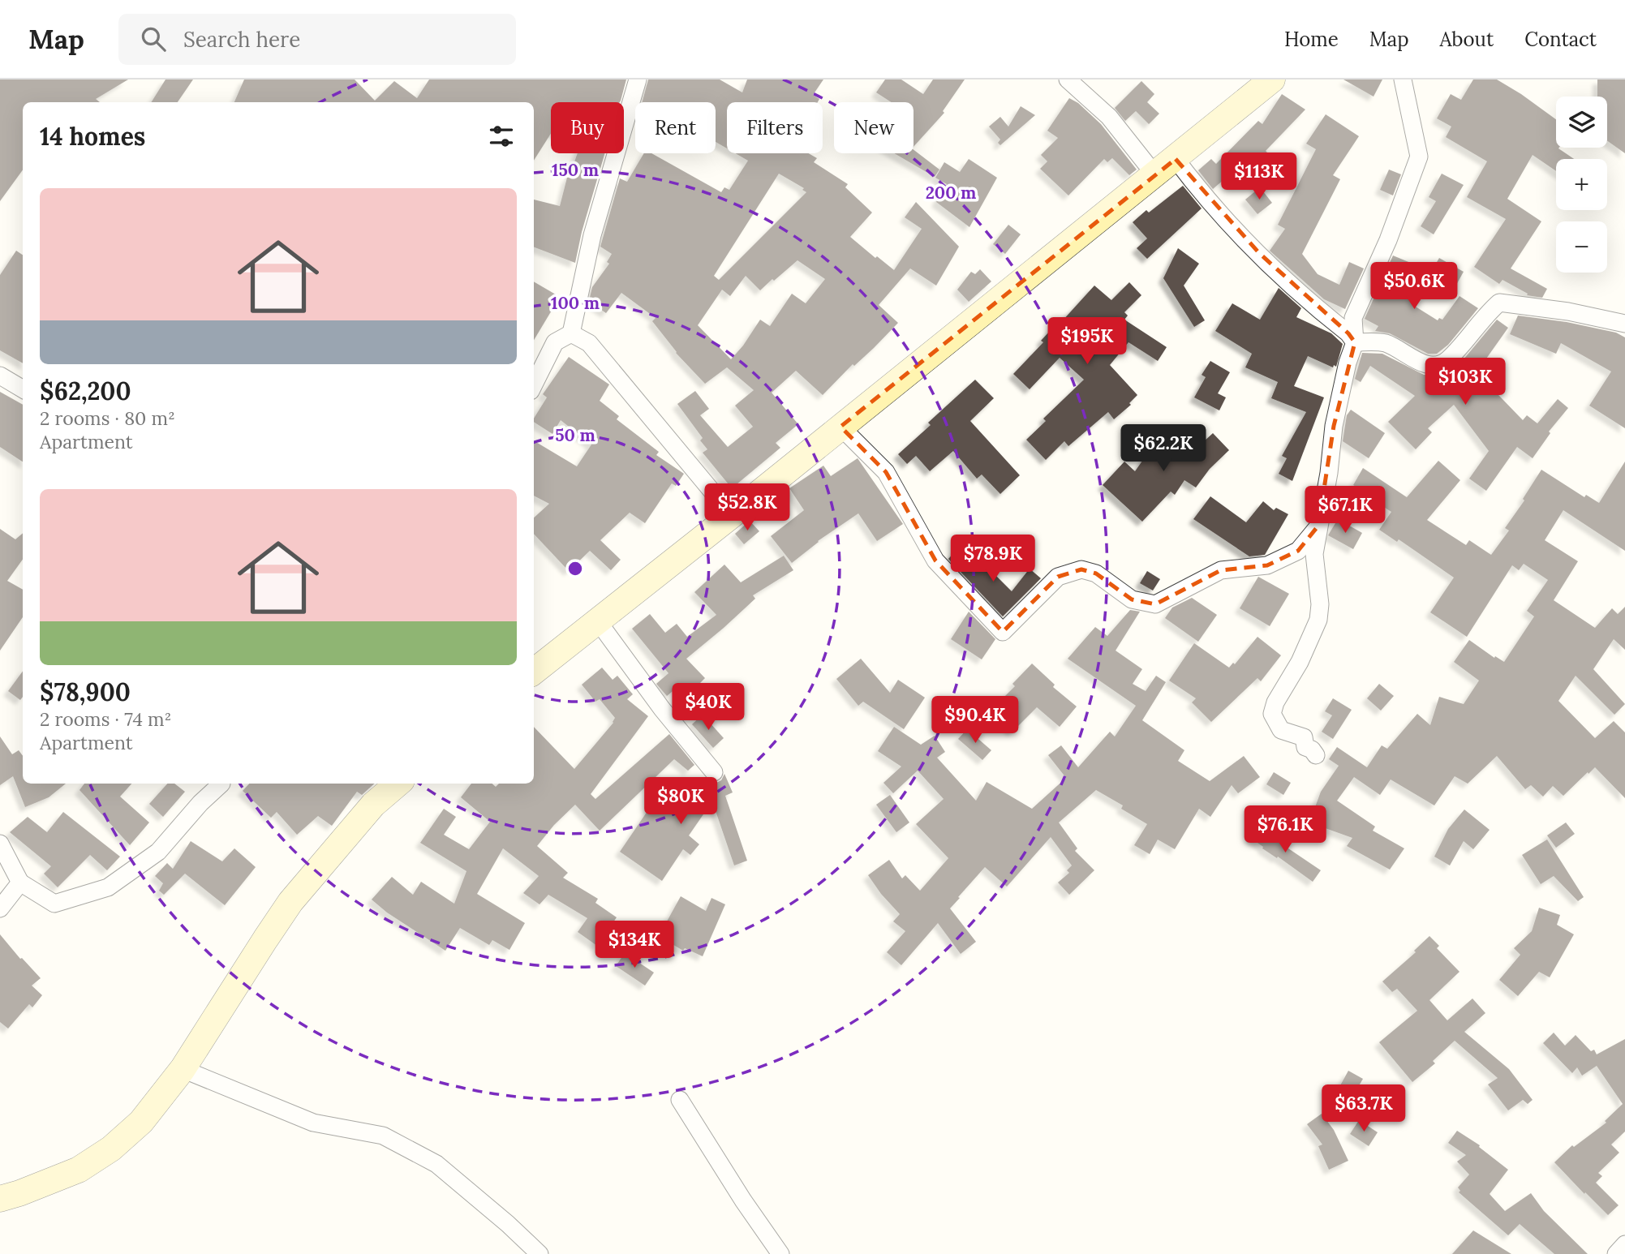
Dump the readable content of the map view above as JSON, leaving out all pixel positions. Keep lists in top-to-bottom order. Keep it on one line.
{"page":{"header":"Map","search":"Search here","nav":["Home","Map","About","Contact"],"map_buttons":["+","−"],"chip":["Buy","Rent","Filters","New"],"heading":"14 homes","price":["$113K","$50.6K","$195K","$103K","$62.2K","$52.8K","$67.1K","$78.9K","$40K","$90.4K","$80K","$76.1K","$134K","$63.7K"],"list":[{"name":"$62,200","note":"2 rooms · 80 m² · Apartment"},{"name":"$78,900","note":"2 rooms · 74 m² · Apartment"}]},"rings":["150 m","200 m","100 m","50 m"]}
